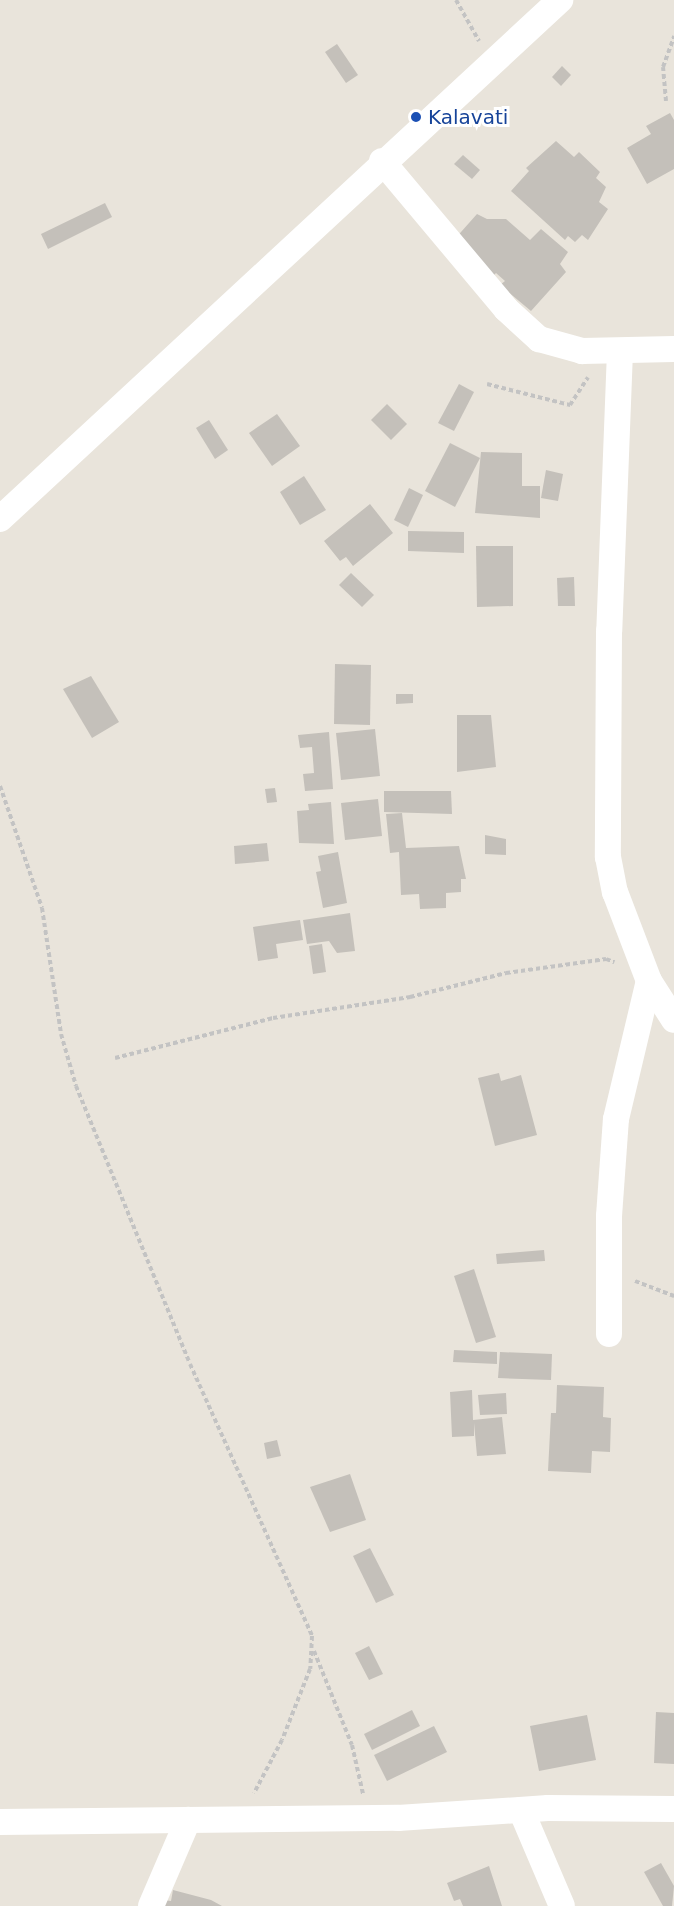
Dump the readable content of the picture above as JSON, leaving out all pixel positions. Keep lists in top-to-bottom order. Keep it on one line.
{"places":["Kalavati"]}
